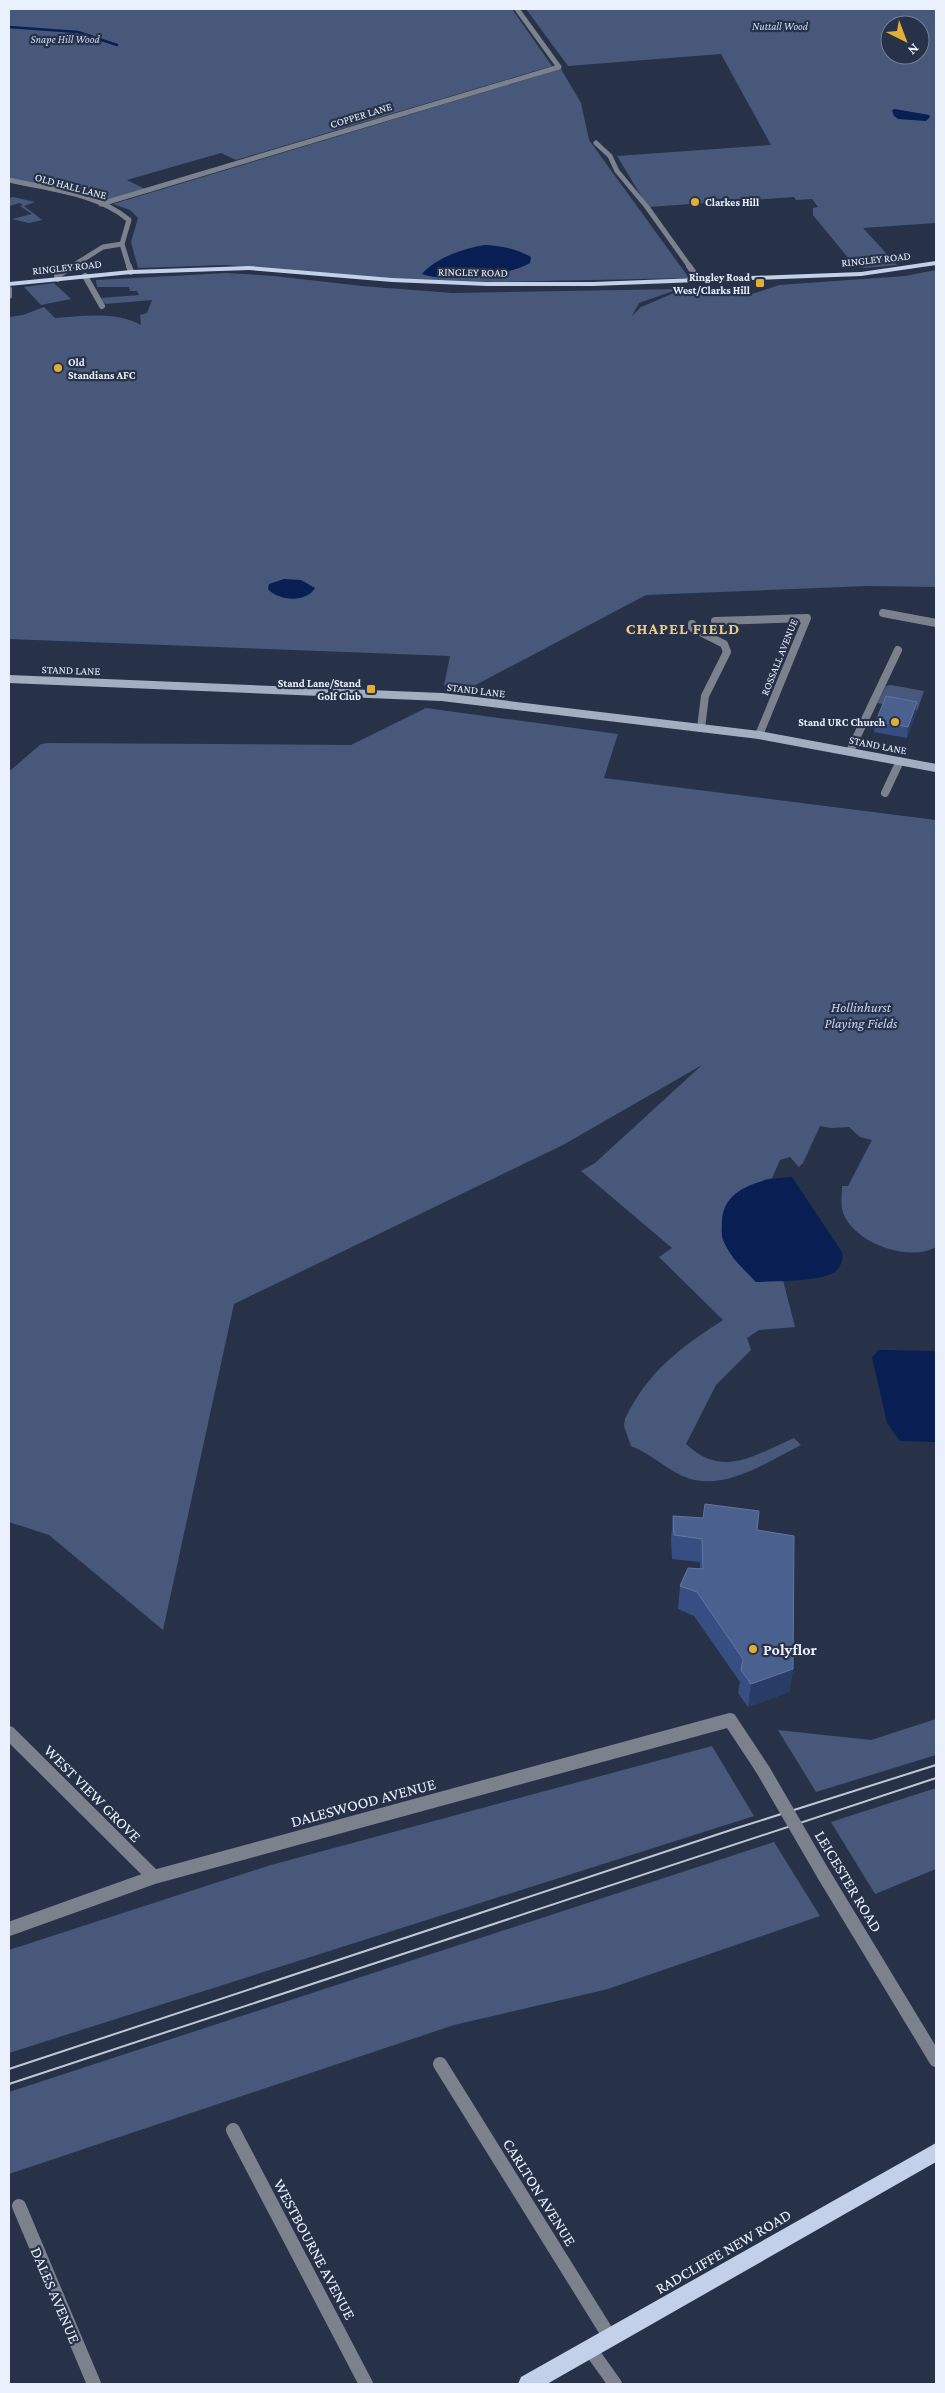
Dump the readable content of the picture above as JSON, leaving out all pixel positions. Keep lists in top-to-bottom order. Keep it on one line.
{"streets":{"main road":["RINGLEY ROAD","RADCLIFFE NEW ROAD"],"street":["COPPER LANE","OLD HALL LANE","ROSSALL AVENUE","STAND LANE","WEST VIEW GROVE","DALESWOOD AVENUE","LEICESTER ROAD","CARLTON AVENUE","WESTBOURNE AVENUE","DALES AVENUE"]},"crossings":[["COPPER LANE","OLD HALL LANE"],["ROSSALL AVENUE","STAND LANE"],["WEST VIEW GROVE","DALESWOOD AVENUE"],["DALESWOOD AVENUE","LEICESTER ROAD"],["CARLTON AVENUE","RADCLIFFE NEW ROAD"]],"districts":["CHAPEL FIELD"],"parks":["Nuttall Wood","Snape Hill Wood","Hollinhurst Playing Fields"],"places":{"other":["Clarkes Hill","Old Standians AFC","Stand URC Church","Polyflor"],"transit":["Ringley Road West/Clarks Hill","Stand Lane/Stand Golf Club"]},"north":"bottom right"}
